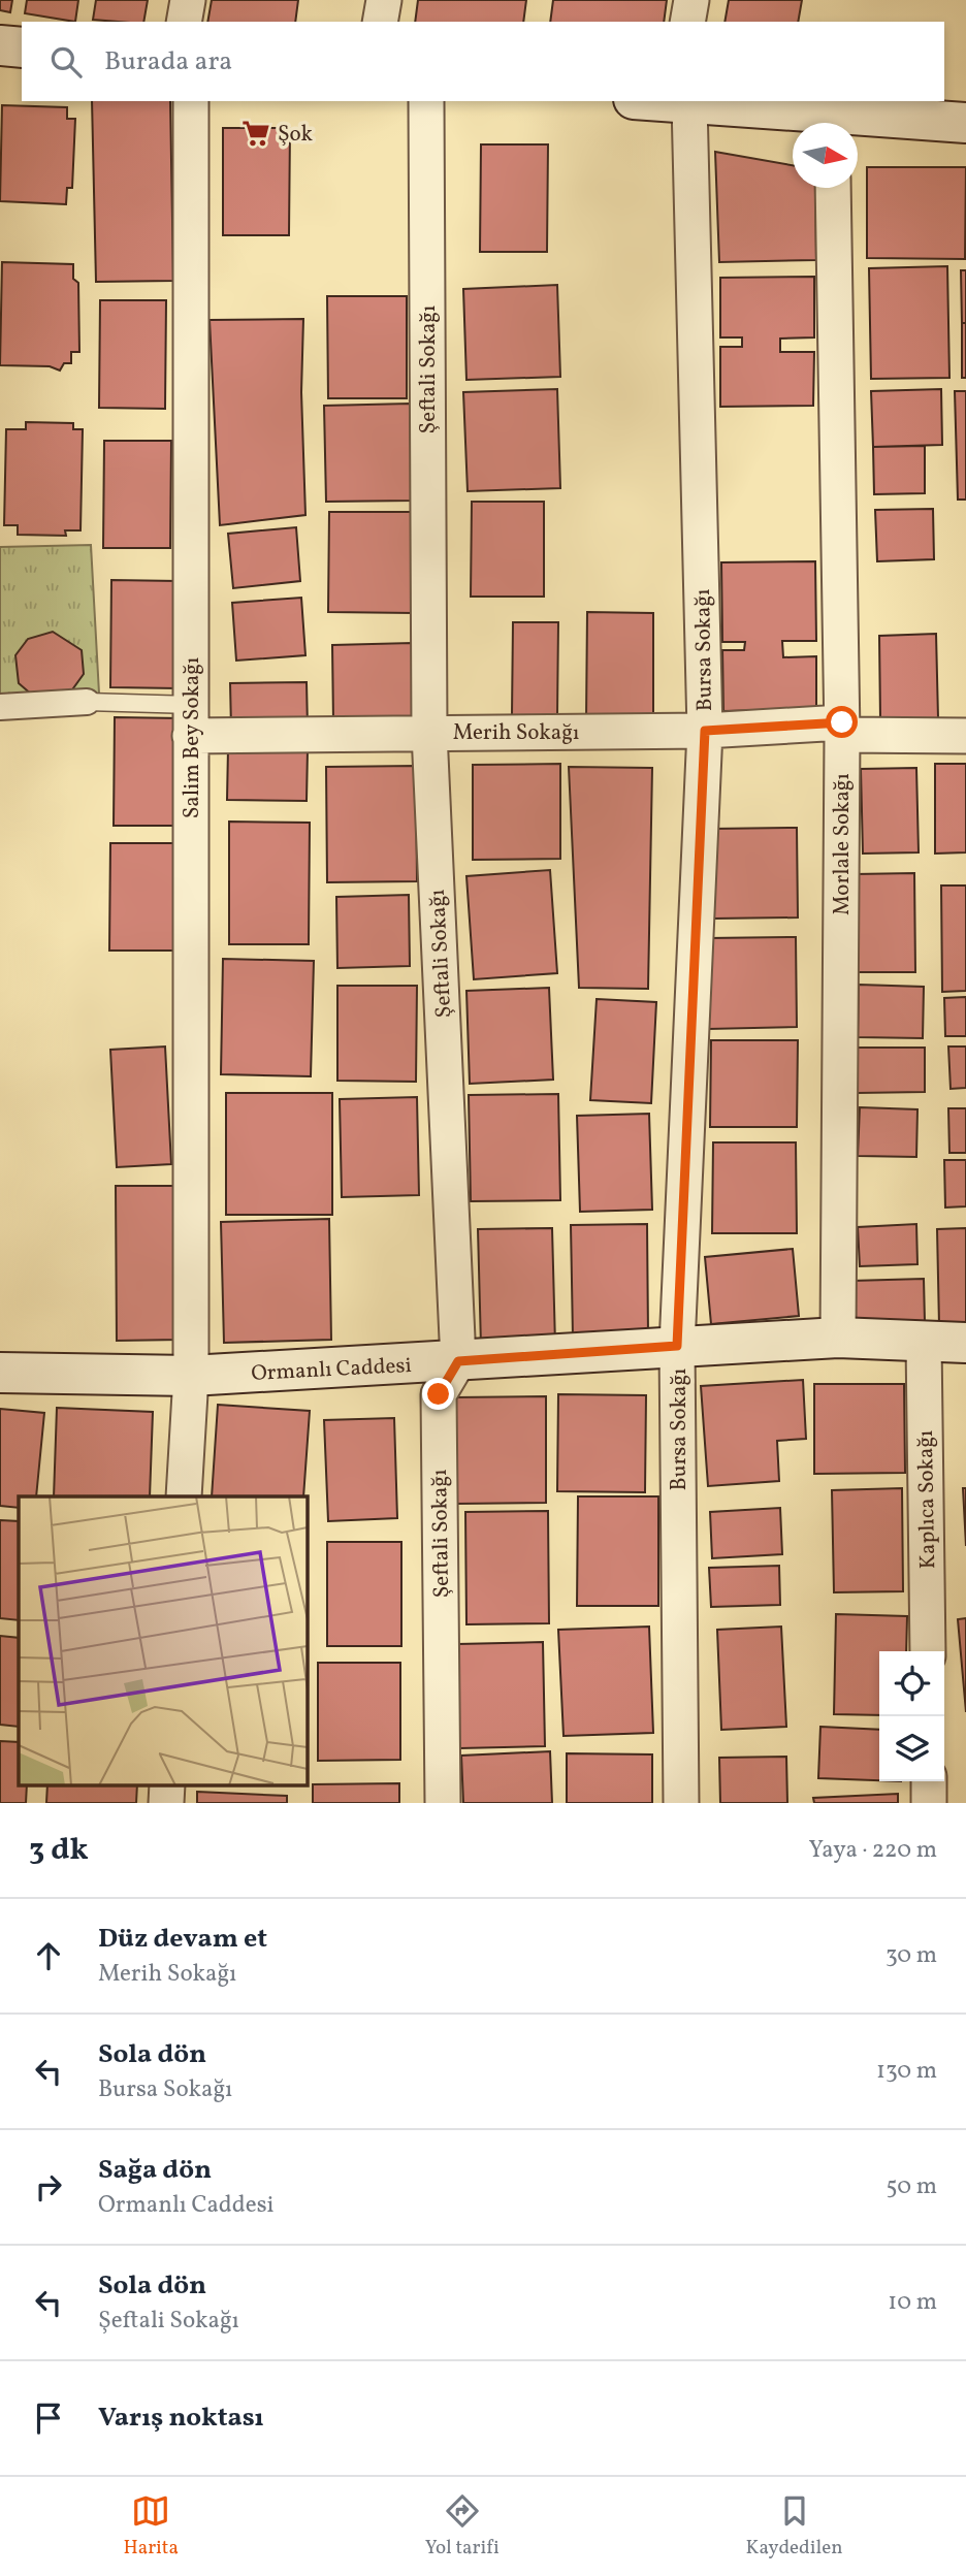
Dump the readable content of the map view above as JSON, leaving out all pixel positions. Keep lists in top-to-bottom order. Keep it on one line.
{"streets":{"main road":["Ormanlı Caddesi"],"street":["Şeftali Sokağı","Bursa Sokağı","Merih Sokağı","Salim Bey Sokağı","Morlale Sokağı","Kaplıca Sokağı"]},"crossings":[["Şeftali Sokağı","Merih Sokağı"],["Şeftali Sokağı","Ormanlı Caddesi"],["Bursa Sokağı","Merih Sokağı"],["Bursa Sokağı","Ormanlı Caddesi"],["Merih Sokağı","Salim Bey Sokağı"],["Merih Sokağı","Morlale Sokağı"],["Salim Bey Sokağı","Ormanlı Caddesi"],["Morlale Sokağı","Ormanlı Caddesi"],["Ormanlı Caddesi","Kaplıca Sokağı"]],"places":{"supermarket":["Şok"]},"north":"right","page":{"search":"Burada ara","heading":["3 dk","Yaya · 220 m"],"list":[["Düz devam et","Merih Sokağı","30 m"],["Sola dön","Bursa Sokağı","130 m"],["Sağa dön","Ormanlı Caddesi","50 m"],["Sola dön","Şeftali Sokağı","10 m"],"Varış noktası"],"nav":["Harita","Yol tarifi","Kaydedilen"]}}
